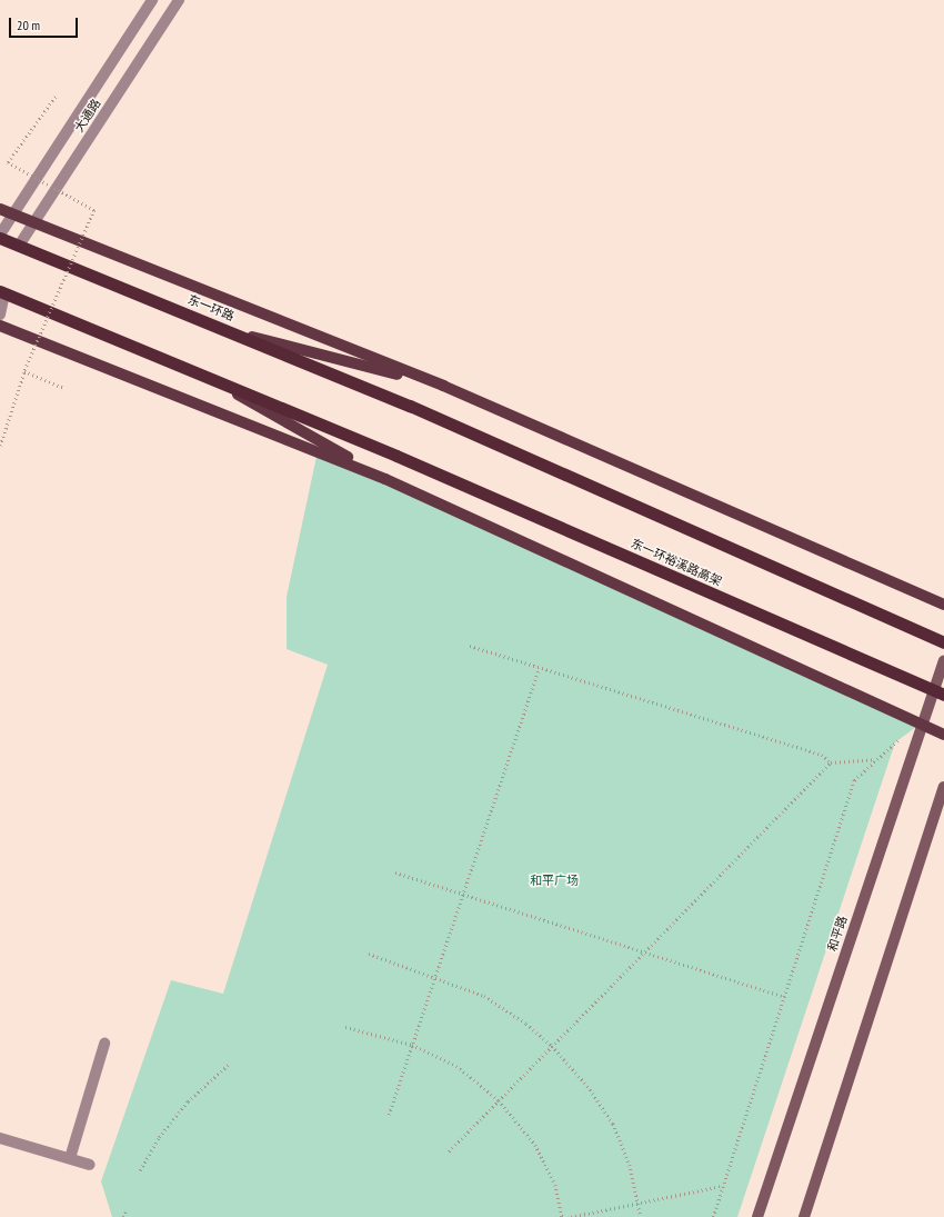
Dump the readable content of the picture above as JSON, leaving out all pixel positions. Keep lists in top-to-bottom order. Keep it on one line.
{"streets":{"highway":["东一环路","东一环裕溪路高架"],"main road":["和平路"],"street":["大通路"]},"crossings":[["大通路","东一环路"]],"parks":["和平广场"],"scale_bar":"20 m"}
